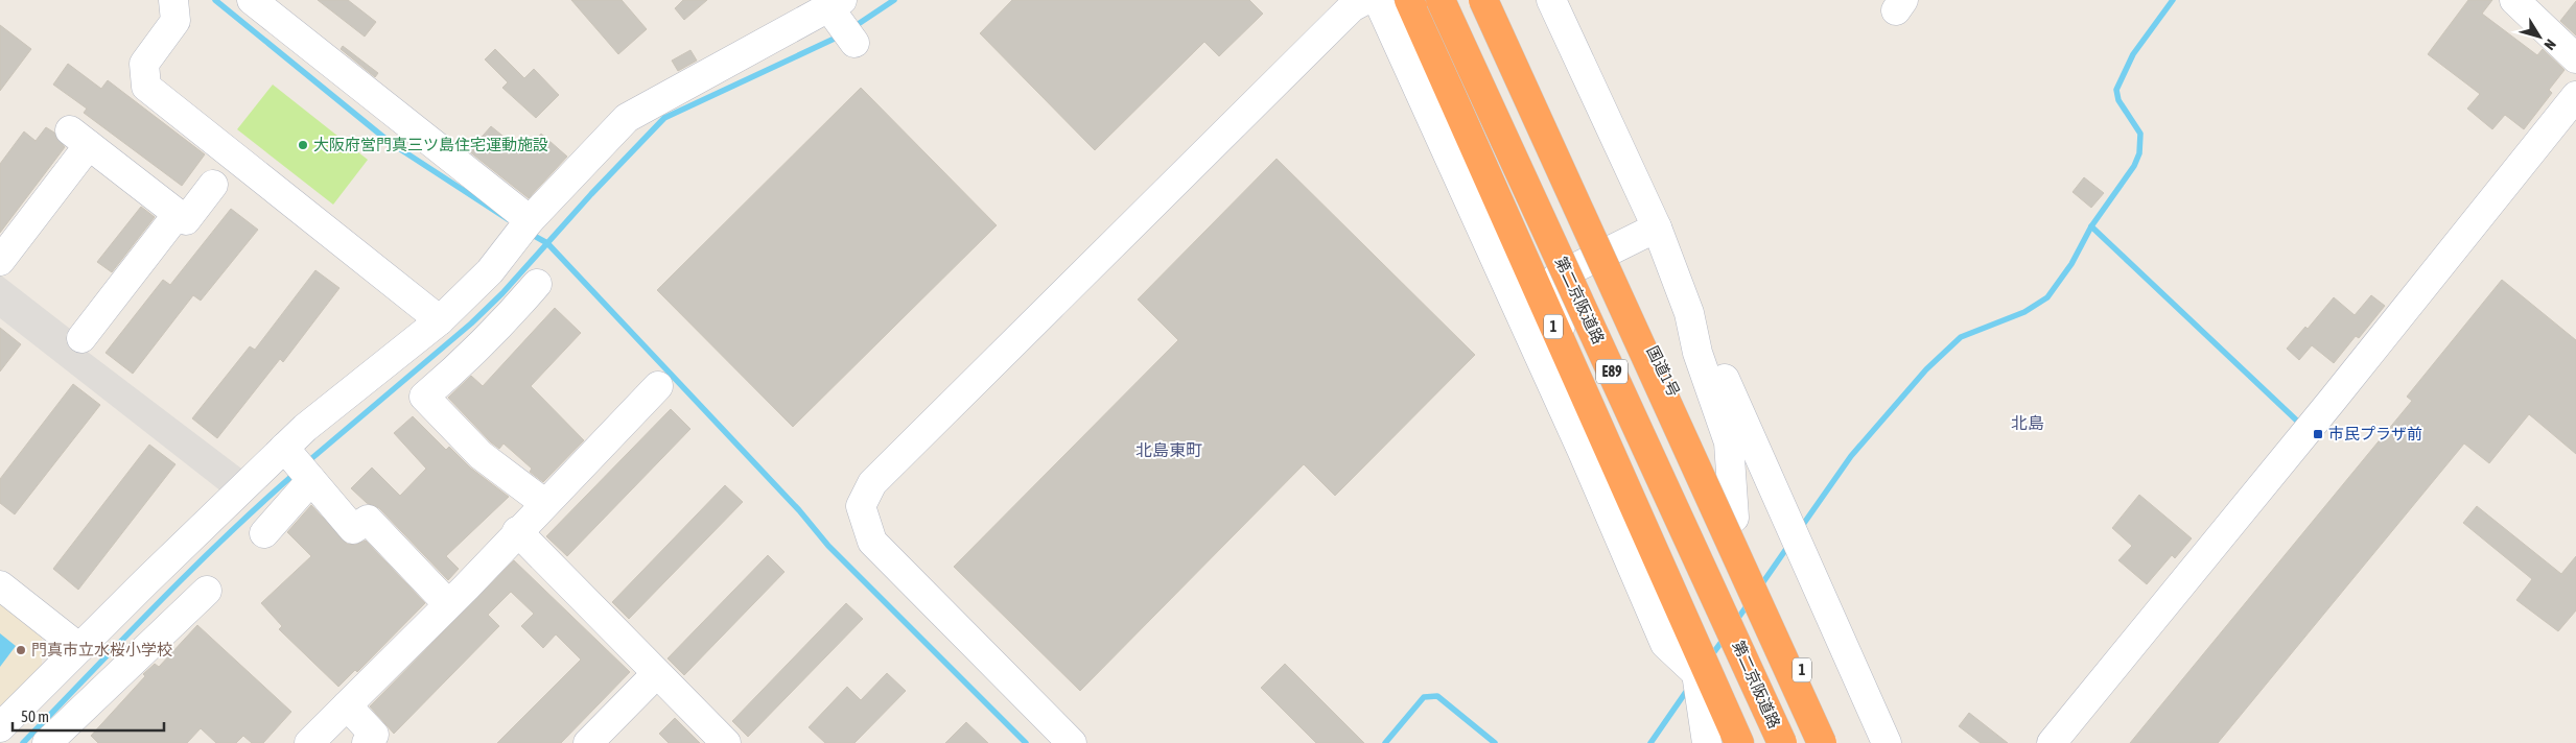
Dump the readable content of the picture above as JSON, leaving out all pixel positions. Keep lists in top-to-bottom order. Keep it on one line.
{"streets":{"highway":["第二京阪道路","1","E89","国道1号"]},"districts":["北島","北島東町"],"places":{"other":["大阪府営門真三ツ島住宅運動施設","門真市立水桜小学校"],"transit":["市民プラザ前"]},"scale_bar":"50 m","north":"bottom right"}
